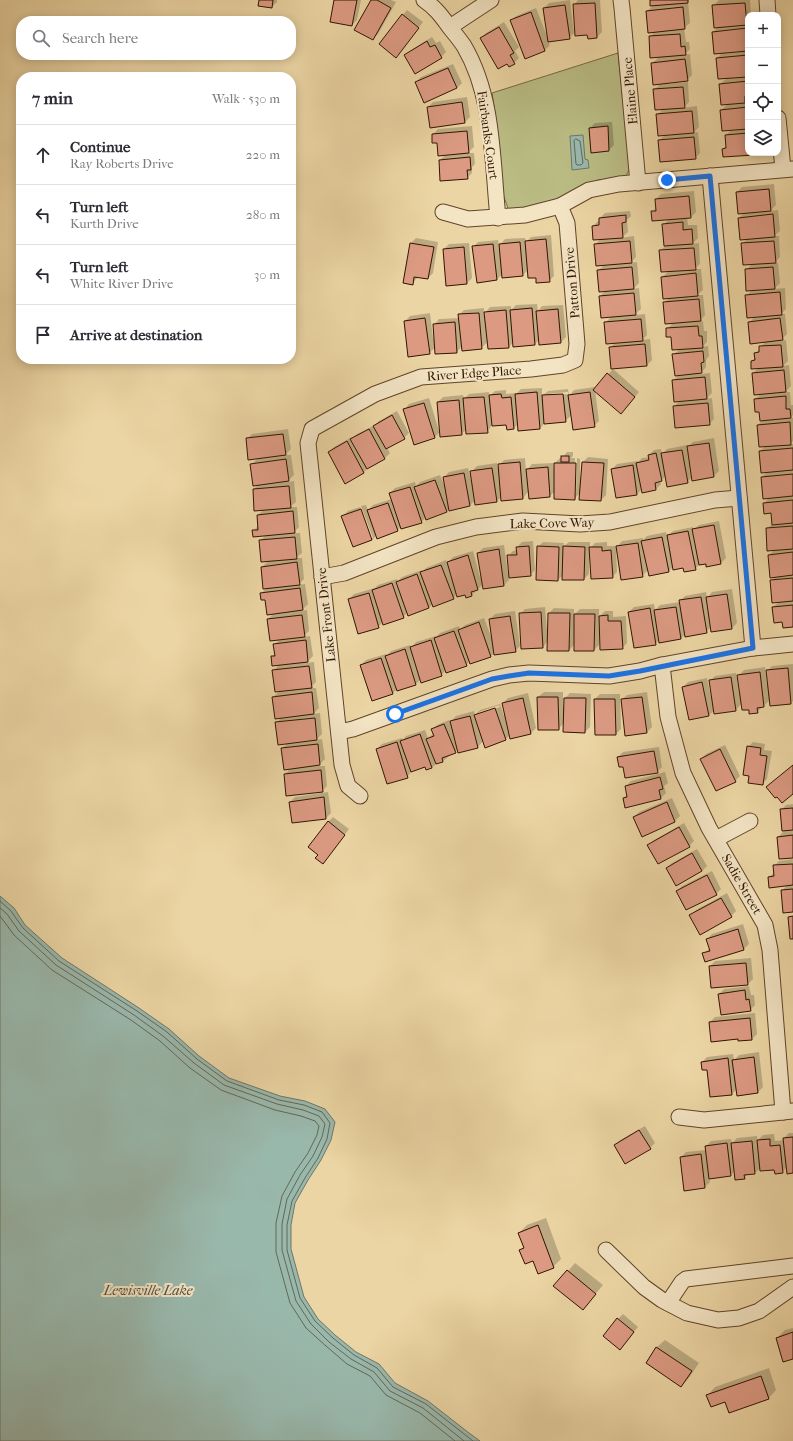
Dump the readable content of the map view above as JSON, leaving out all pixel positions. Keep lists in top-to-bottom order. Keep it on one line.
{"streets":{"street":["Elaine Place","Fairbanks Court","Patton Drive","River Edge Place","Lake Cove Way","Lake Front Drive","Sadie Street"]},"crossings":[["Patton Drive","River Edge Place"],["River Edge Place","Lake Front Drive"],["Lake Cove Way","Lake Front Drive"]],"water":["Lewisville Lake"],"page":{"map_buttons":["+","−"],"search":"Search here","heading":["7 min","Walk · 530 m"],"list":[["Continue","Ray Roberts Drive","220 m"],["Turn left","Kurth Drive","280 m"],["Turn left","White River Drive","30 m"],"Arrive at destination"]}}
